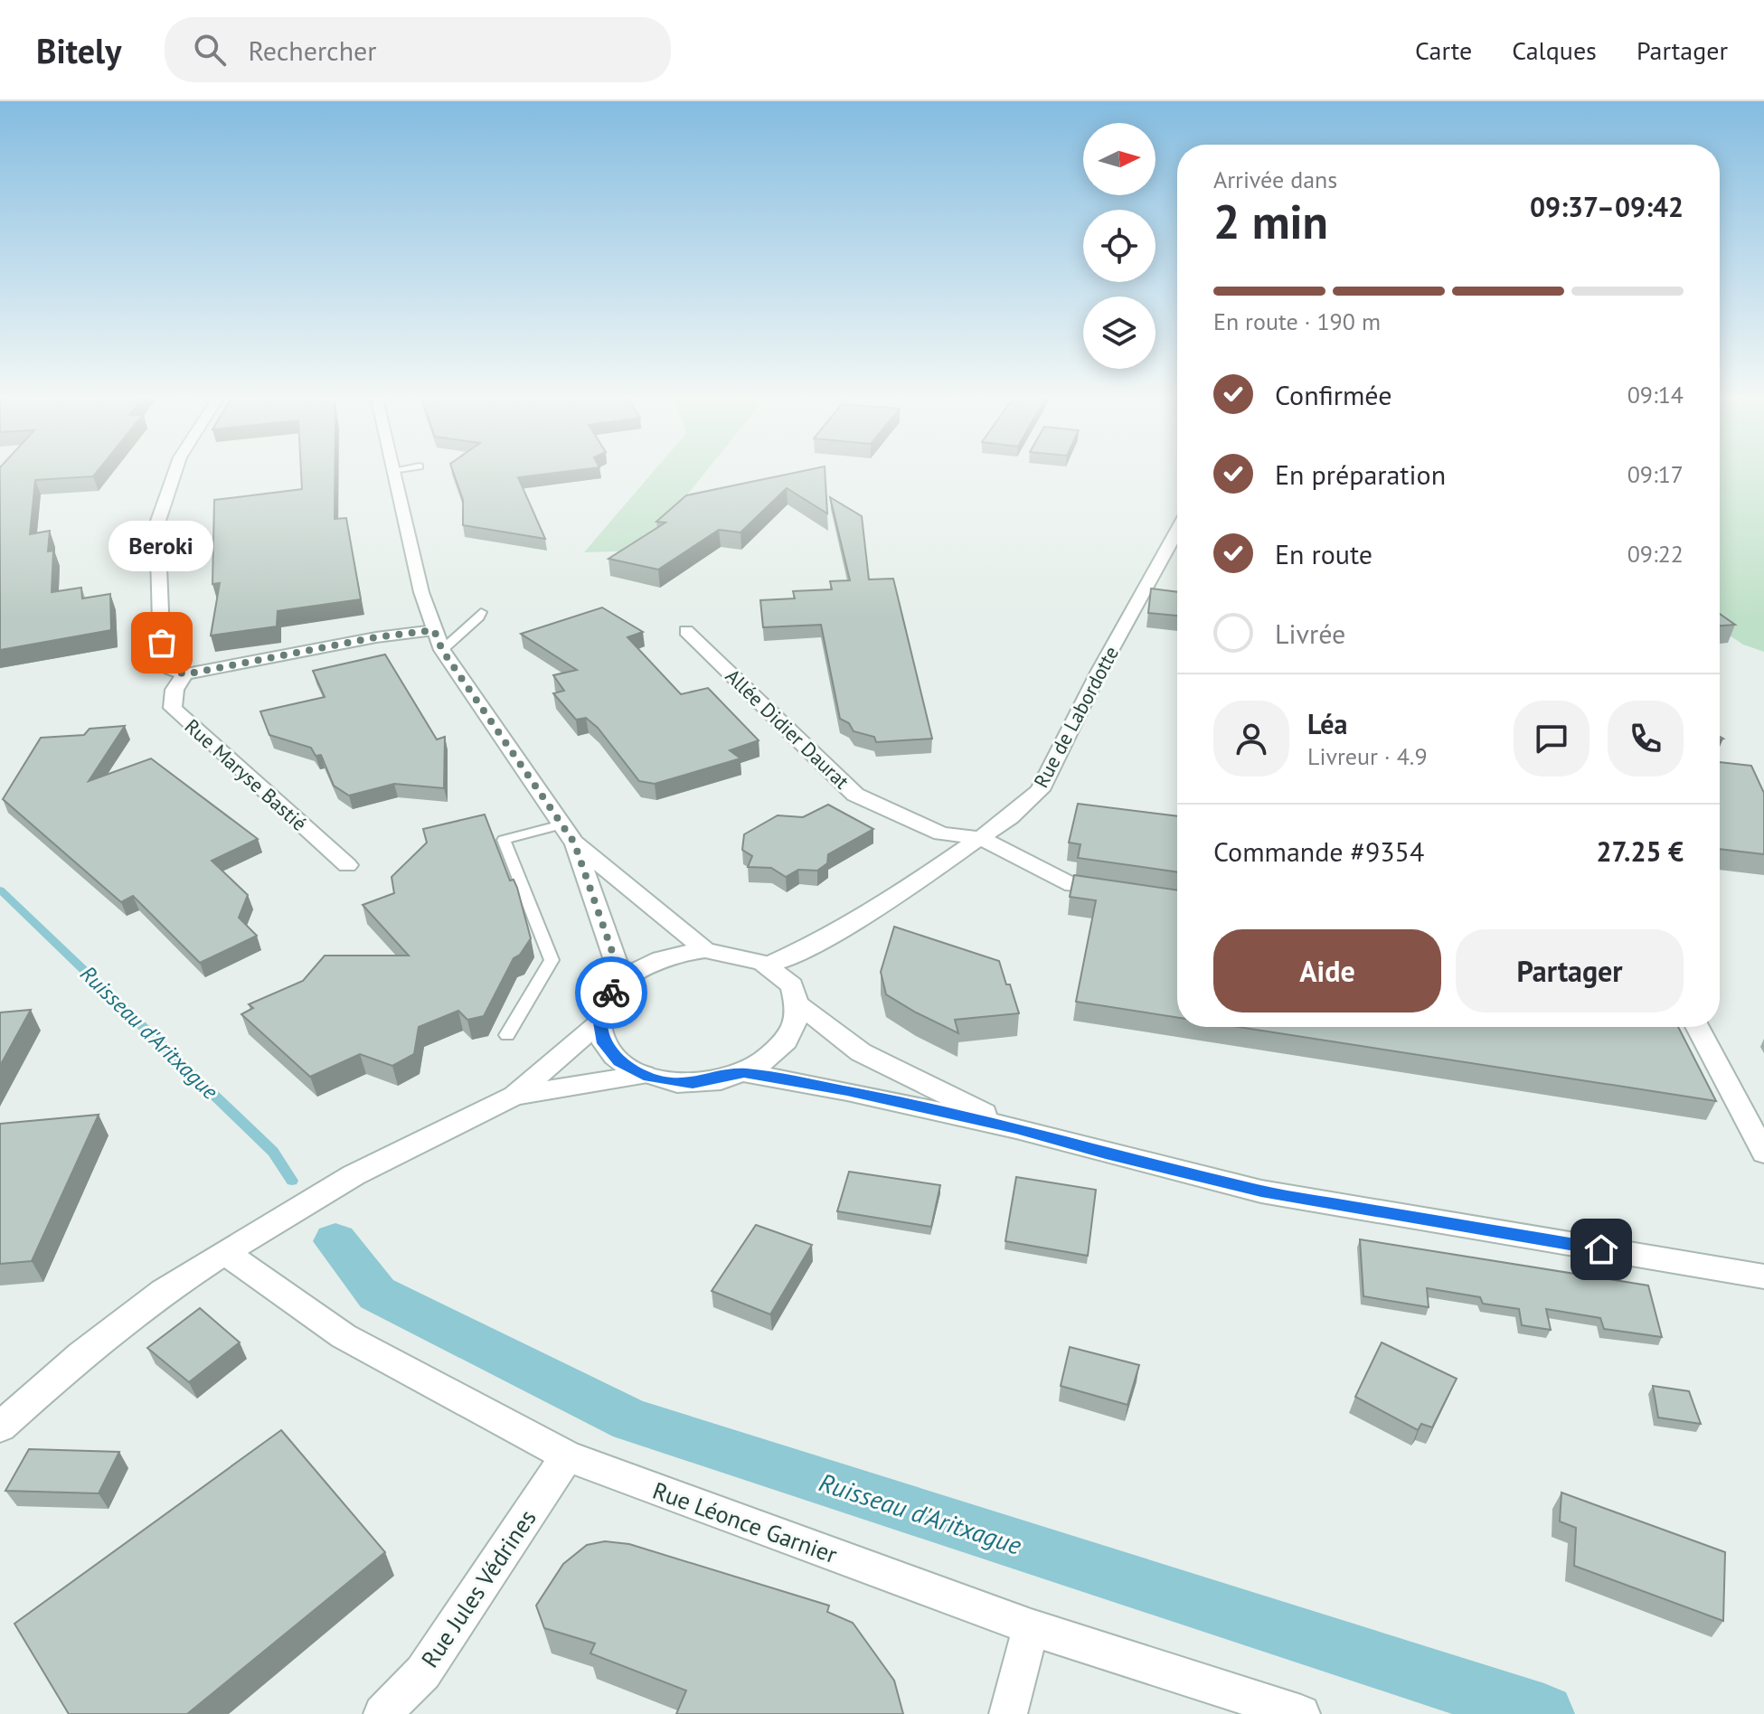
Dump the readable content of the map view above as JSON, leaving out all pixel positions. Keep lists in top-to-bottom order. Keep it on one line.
{"streets":{"street":["Rue de Labordotte","Allée Didier Daurat","Rue Maryse Bastié","Rue Léonce Garnier","Rue Jules Védrines"]},"crossings":[["Rue de Labordotte","Allée Didier Daurat"],["Rue Léonce Garnier","Rue Jules Védrines"]],"water":["Ruisseau d'Aritxague"],"places":["Beroki"],"north":"right","page":{"header":"Bitely","search":"Rechercher","nav":["Carte","Calques","Partager"],"heading":["2 min","Arrivée dans","09:37–09:42"],"panel":["Léa","Livreur · 4.9","Commande #9354","27.25 €"],"bar":"En route · 190 m","list":[["Confirmée","09:14"],["En préparation","09:17"],["En route","09:22"],"Livrée"],"bubble":"Beroki","buttons":["Aide","Partager"]}}
